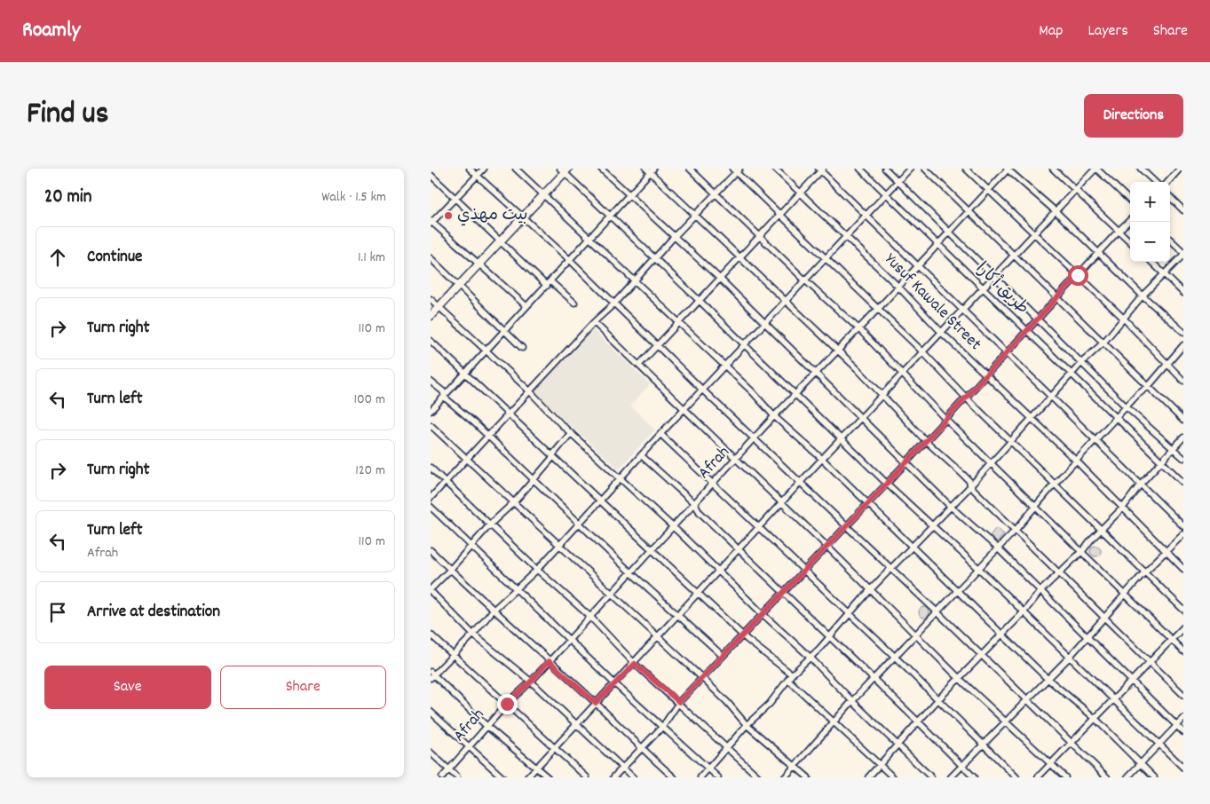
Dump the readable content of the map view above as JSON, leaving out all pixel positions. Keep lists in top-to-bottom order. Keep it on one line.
{"streets":{"street":["طريق أكارا","Yusuf Kawale Street","Afrah"]},"crossings":[["طريق أكارا","Afrah"],["Yusuf Kawale Street","Afrah"]],"places":["بيت مهذي"],"page":{"header":"Roamly","nav":["Map","Layers","Share"],"title":"Find us","buttons":["Directions",["Save","Share"]],"heading":["20 min","Walk · 1.5 km"],"map_buttons":["+","−"],"list":[["Continue","1.1 km"],["Turn right","110 m"],["Turn left","100 m"],["Turn right","120 m"],["Turn left","Afrah","110 m"],"Arrive at destination"]}}
